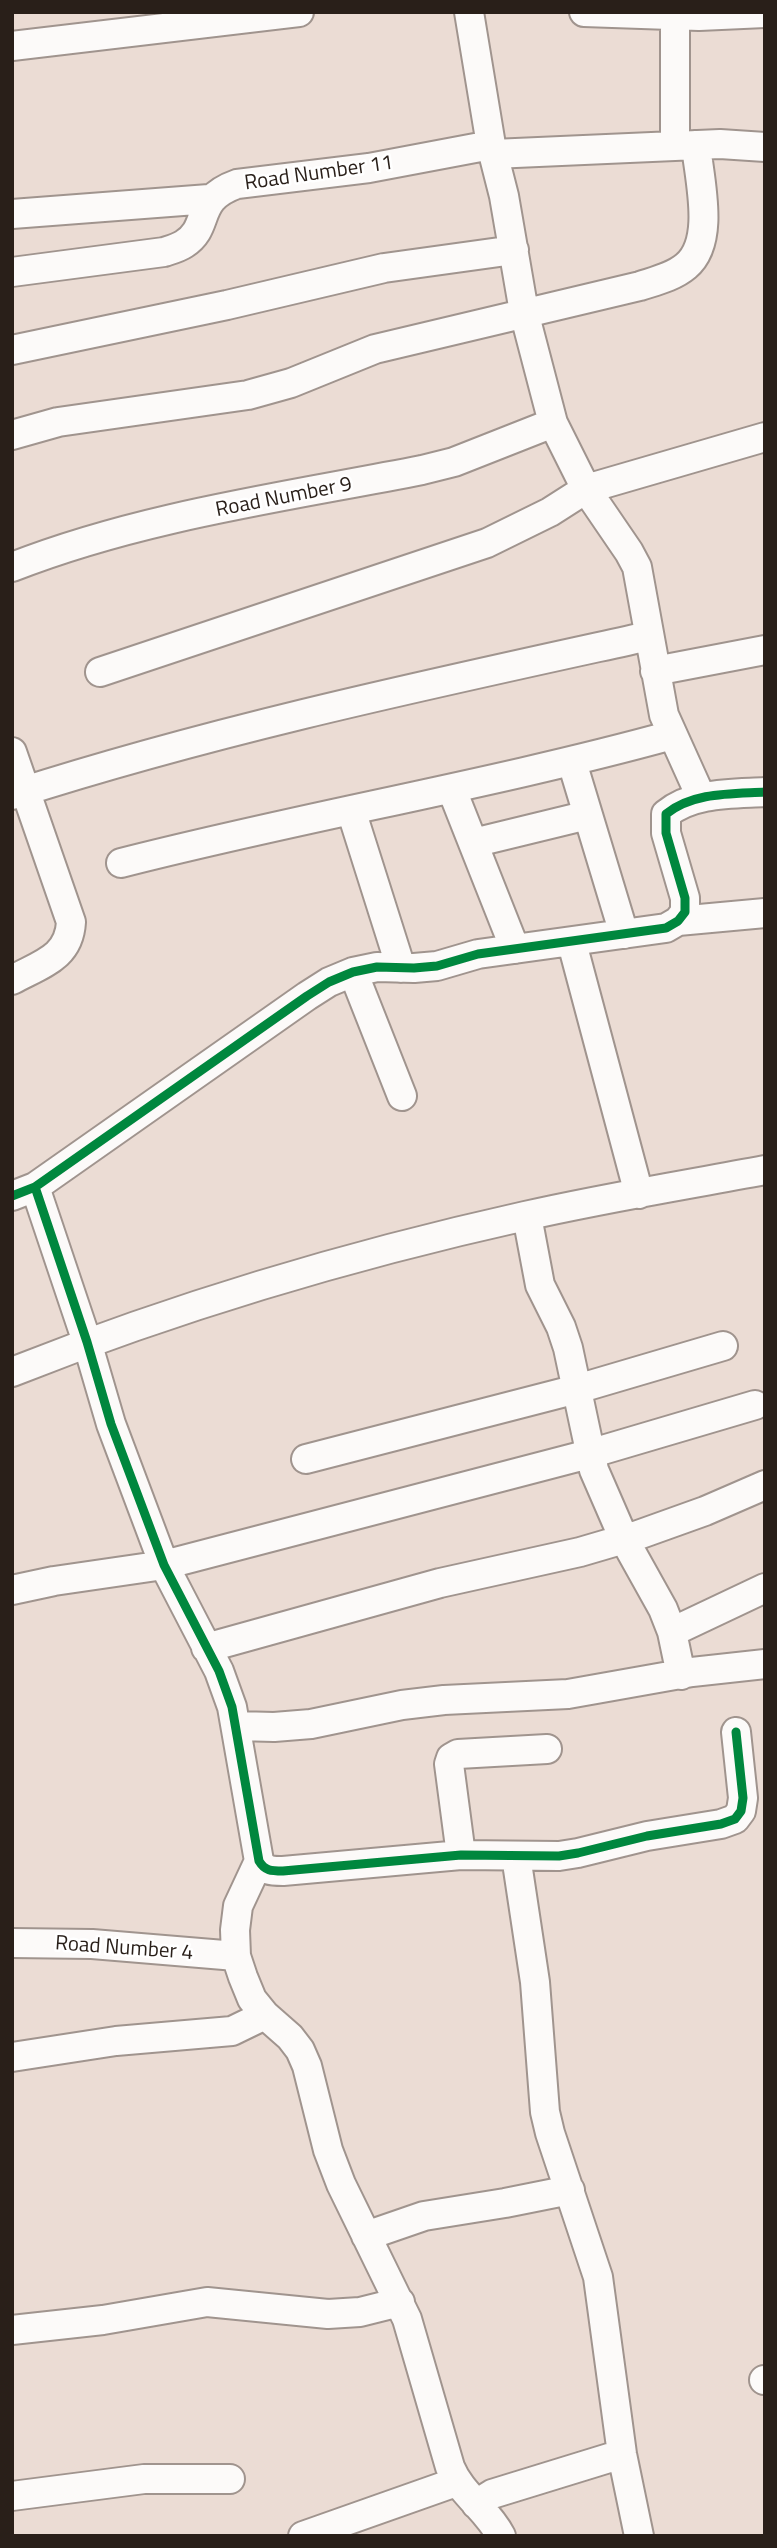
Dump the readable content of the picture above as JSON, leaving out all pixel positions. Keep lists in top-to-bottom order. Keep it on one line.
{"streets":{"street":["Road Number 11","Road Number 9","Road Number 4"]}}
